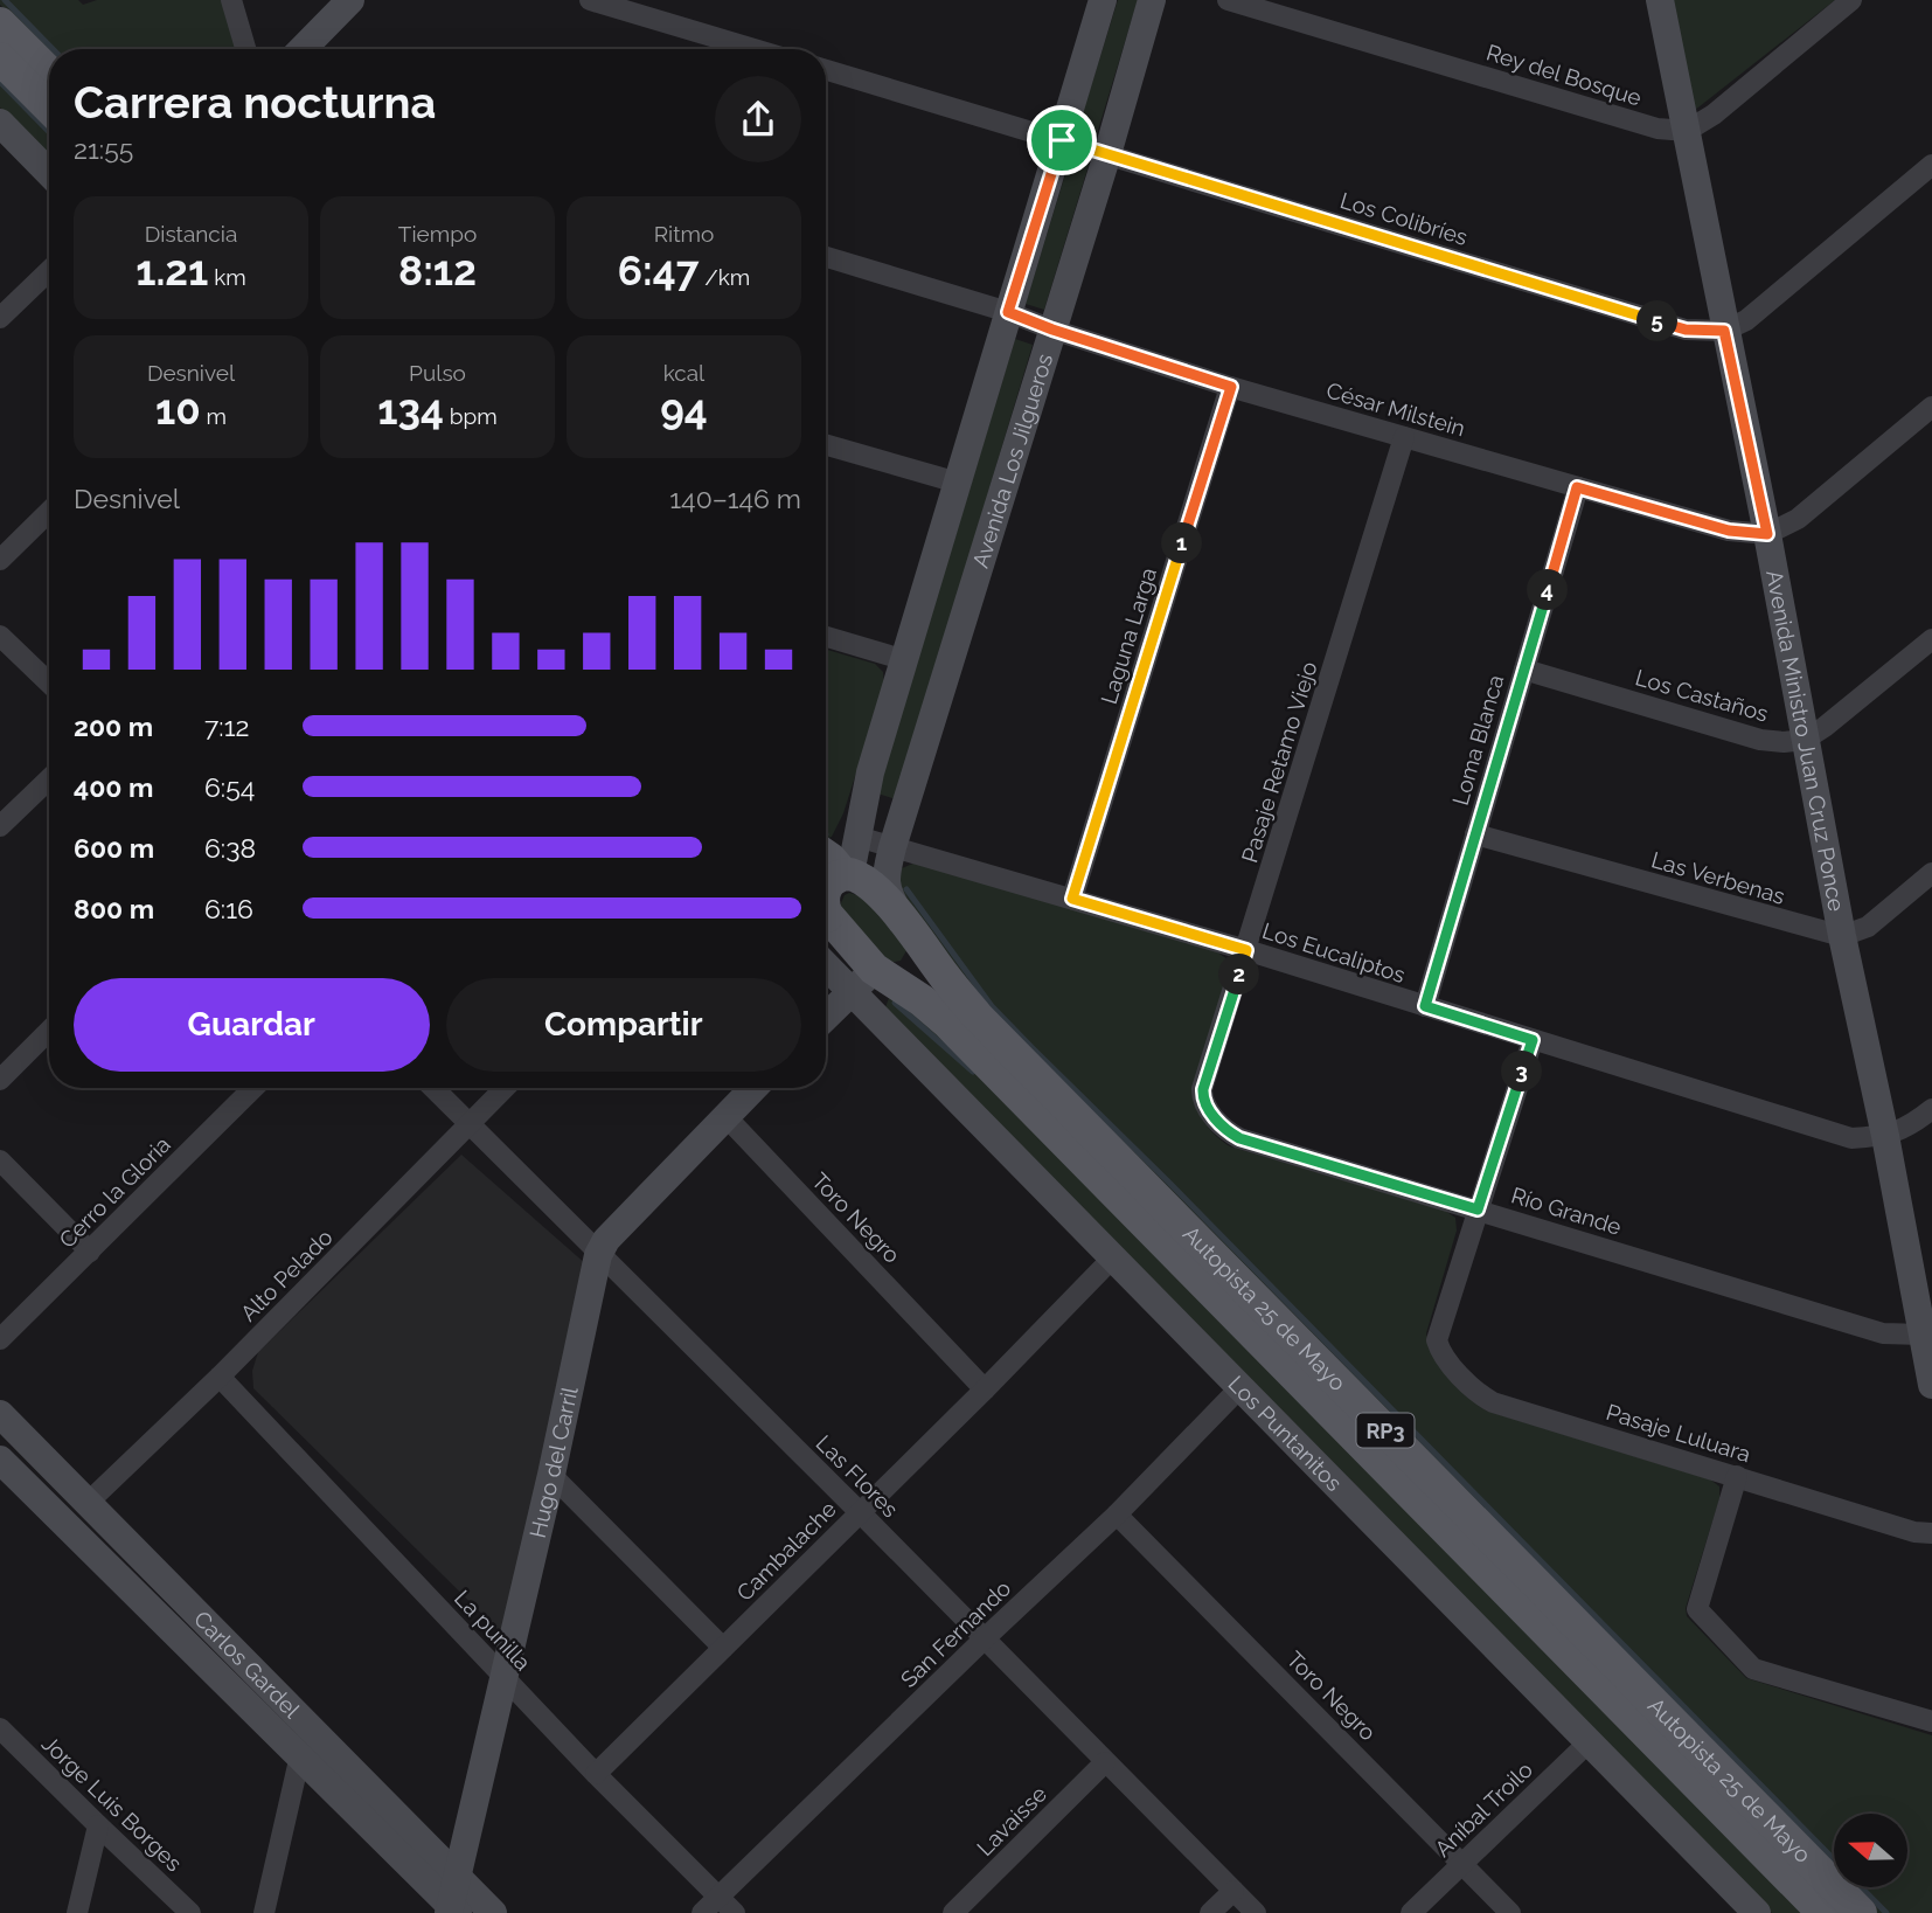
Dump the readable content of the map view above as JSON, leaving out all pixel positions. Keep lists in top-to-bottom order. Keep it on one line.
{"streets":{"main road":["Autopista 25 de Mayo","RP3"],"street":["Rey del Bosque","Los Colibríes","César Milstein","Avenida Los Jilgueros","Laguna Larga","Los Castaños","Loma Blanca","Avenida Ministro Juan Cruz Ponce","Pasaje Retamo Viejo","Las Verbenas","Los Eucaliptos","Cerro la Gloria","Río Grande","Toro Negro","Alto Pelado","Pasaje Luluara","Los Puntanitos","Hugo del Carril","Las Flores","Cambalache","La punilla","San Fernando","Carlos Gardel","Jorge Luis Borges","Aníbal Troilo","Lavaisse"]},"crossings":[["Rey del Bosque","Avenida Ministro Juan Cruz Ponce"],["Los Colibríes","Avenida Los Jilgueros"],["Los Colibríes","Avenida Ministro Juan Cruz Ponce"],["César Milstein","Avenida Los Jilgueros"],["César Milstein","Laguna Larga"],["César Milstein","Loma Blanca"],["César Milstein","Avenida Ministro Juan Cruz Ponce"],["César Milstein","Pasaje Retamo Viejo"],["Avenida Los Jilgueros","Los Eucaliptos"],["Avenida Los Jilgueros","Autopista 25 de Mayo"],["Avenida Los Jilgueros","RP3"],["Laguna Larga","Los Eucaliptos"],["Los Castaños","Loma Blanca"],["Los Castaños","Avenida Ministro Juan Cruz Ponce"],["Loma Blanca","Las Verbenas"],["Loma Blanca","Los Eucaliptos"],["Avenida Ministro Juan Cruz Ponce","Las Verbenas"],["Avenida Ministro Juan Cruz Ponce","Los Eucaliptos"],["Avenida Ministro Juan Cruz Ponce","Río Grande"],["Pasaje Retamo Viejo","Los Eucaliptos"],["Pasaje Retamo Viejo","Río Grande"],["Río Grande","Pasaje Luluara"],["Toro Negro","Hugo del Carril"],["Toro Negro","Cambalache"],["Toro Negro","San Fernando"],["Toro Negro","Aníbal Troilo"],["Alto Pelado","Las Flores"],["Alto Pelado","La punilla"],["Alto Pelado","Carlos Gardel"],["Autopista 25 de Mayo","RP3"],["Autopista 25 de Mayo","Los Puntanitos"],["RP3","Los Puntanitos"],["Los Puntanitos","Cambalache"],["Los Puntanitos","San Fernando"],["Los Puntanitos","Aníbal Troilo"],["Hugo del Carril","Las Flores"],["Hugo del Carril","La punilla"],["Hugo del Carril","Carlos Gardel"],["Las Flores","Cambalache"],["Las Flores","San Fernando"],["Las Flores","Lavaisse"],["Cambalache","La punilla"],["La punilla","San Fernando"]],"north":"left","page":{"heading":["Carrera nocturna","21:55"],"stats":[["Distancia","1.21 km"],["Tiempo","8:12"],["Ritmo","6:47 /km"],["Desnivel","10 m"],["Pulso","134 bpm"],["kcal","94"]],"pins":["5","1","4","2","3"],"chart":["Desnivel","140–146 m"],"list":[{"name":"200 m","note":"7:12"},{"name":"400 m","note":"6:54"},{"name":"600 m","note":"6:38"},{"name":"800 m","note":"6:16"}],"buttons":["Guardar","Compartir"]}}
